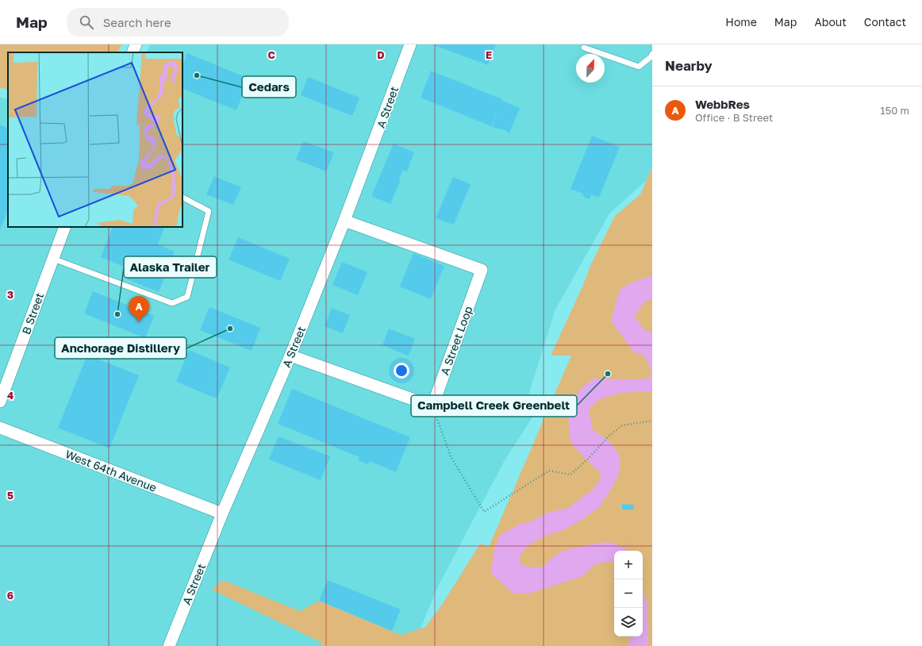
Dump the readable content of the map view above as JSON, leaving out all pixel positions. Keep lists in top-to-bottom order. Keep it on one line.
{"streets":{"street":["A Street","B Street","A Street Loop","West 64th Avenue"]},"crossings":[["A Street","A Street Loop"],["A Street","West 64th Avenue"]],"places":["Cedars","Alaska Trailer","Anchorage Distillery","Campbell Creek Greenbelt"],"north":"top","page":{"header":"Map","search":"Search here","nav":["Home","Map","About","Contact"],"heading":"Nearby","list":[{"mark":"A","name":"WebbRes","note":"Office · B Street","value":"150 m"}],"pins":"A","map_buttons":["+","−"]},"grid":{"columns":["C","D","E"],"rows":["3","4","5","6"]}}
